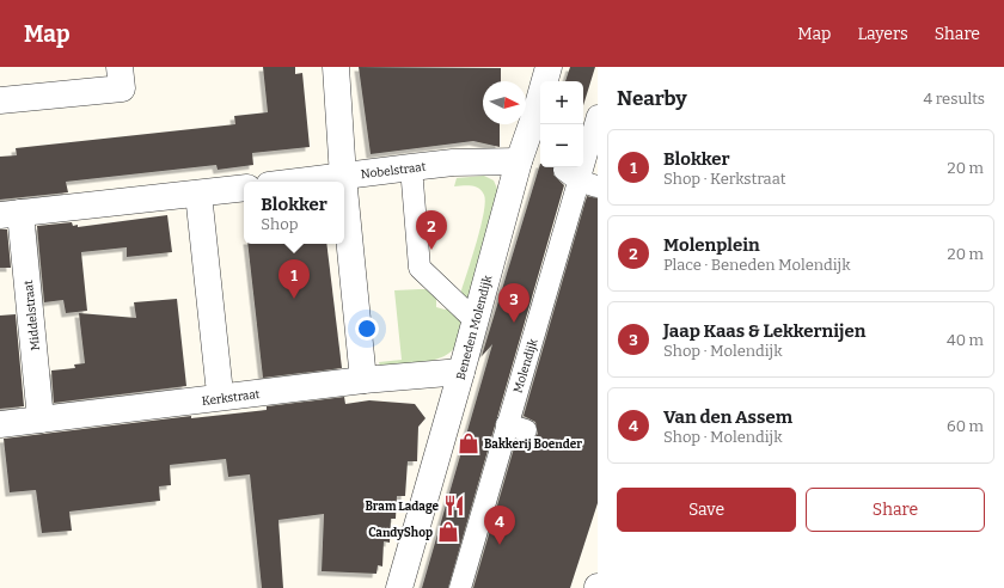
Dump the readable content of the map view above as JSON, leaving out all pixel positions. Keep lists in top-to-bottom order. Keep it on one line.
{"streets":{"street":["Nobelstraat","Middelstraat","Beneden Molendijk","Molendijk","Kerkstraat"]},"crossings":[["Nobelstraat","Beneden Molendijk"],["Middelstraat","Kerkstraat"],["Beneden Molendijk","Kerkstraat"]],"places":{"shop":["Bakkerij Boender","CandyShop"],"restaurant":["Bram Ladage"]},"north":"right","page":{"header":"Map","nav":["Map","Layers","Share"],"heading":["Nearby","4 results"],"map_buttons":["+","−"],"list":[{"mark":"1","name":"Blokker","note":"Shop · Kerkstraat","value":"20 m"},{"mark":"2","name":"Molenplein","note":"Place · Beneden Molendijk","value":"20 m"},{"mark":"3","name":"Jaap Kaas & Lekkernijen","note":"Shop · Molendijk","value":"40 m"},{"mark":"4","name":"Van den Assem","note":"Shop · Molendijk","value":"60 m"}],"popup":["Blokker","Shop"],"pins":["2","1","3","4"],"buttons":["Save","Share"]}}
